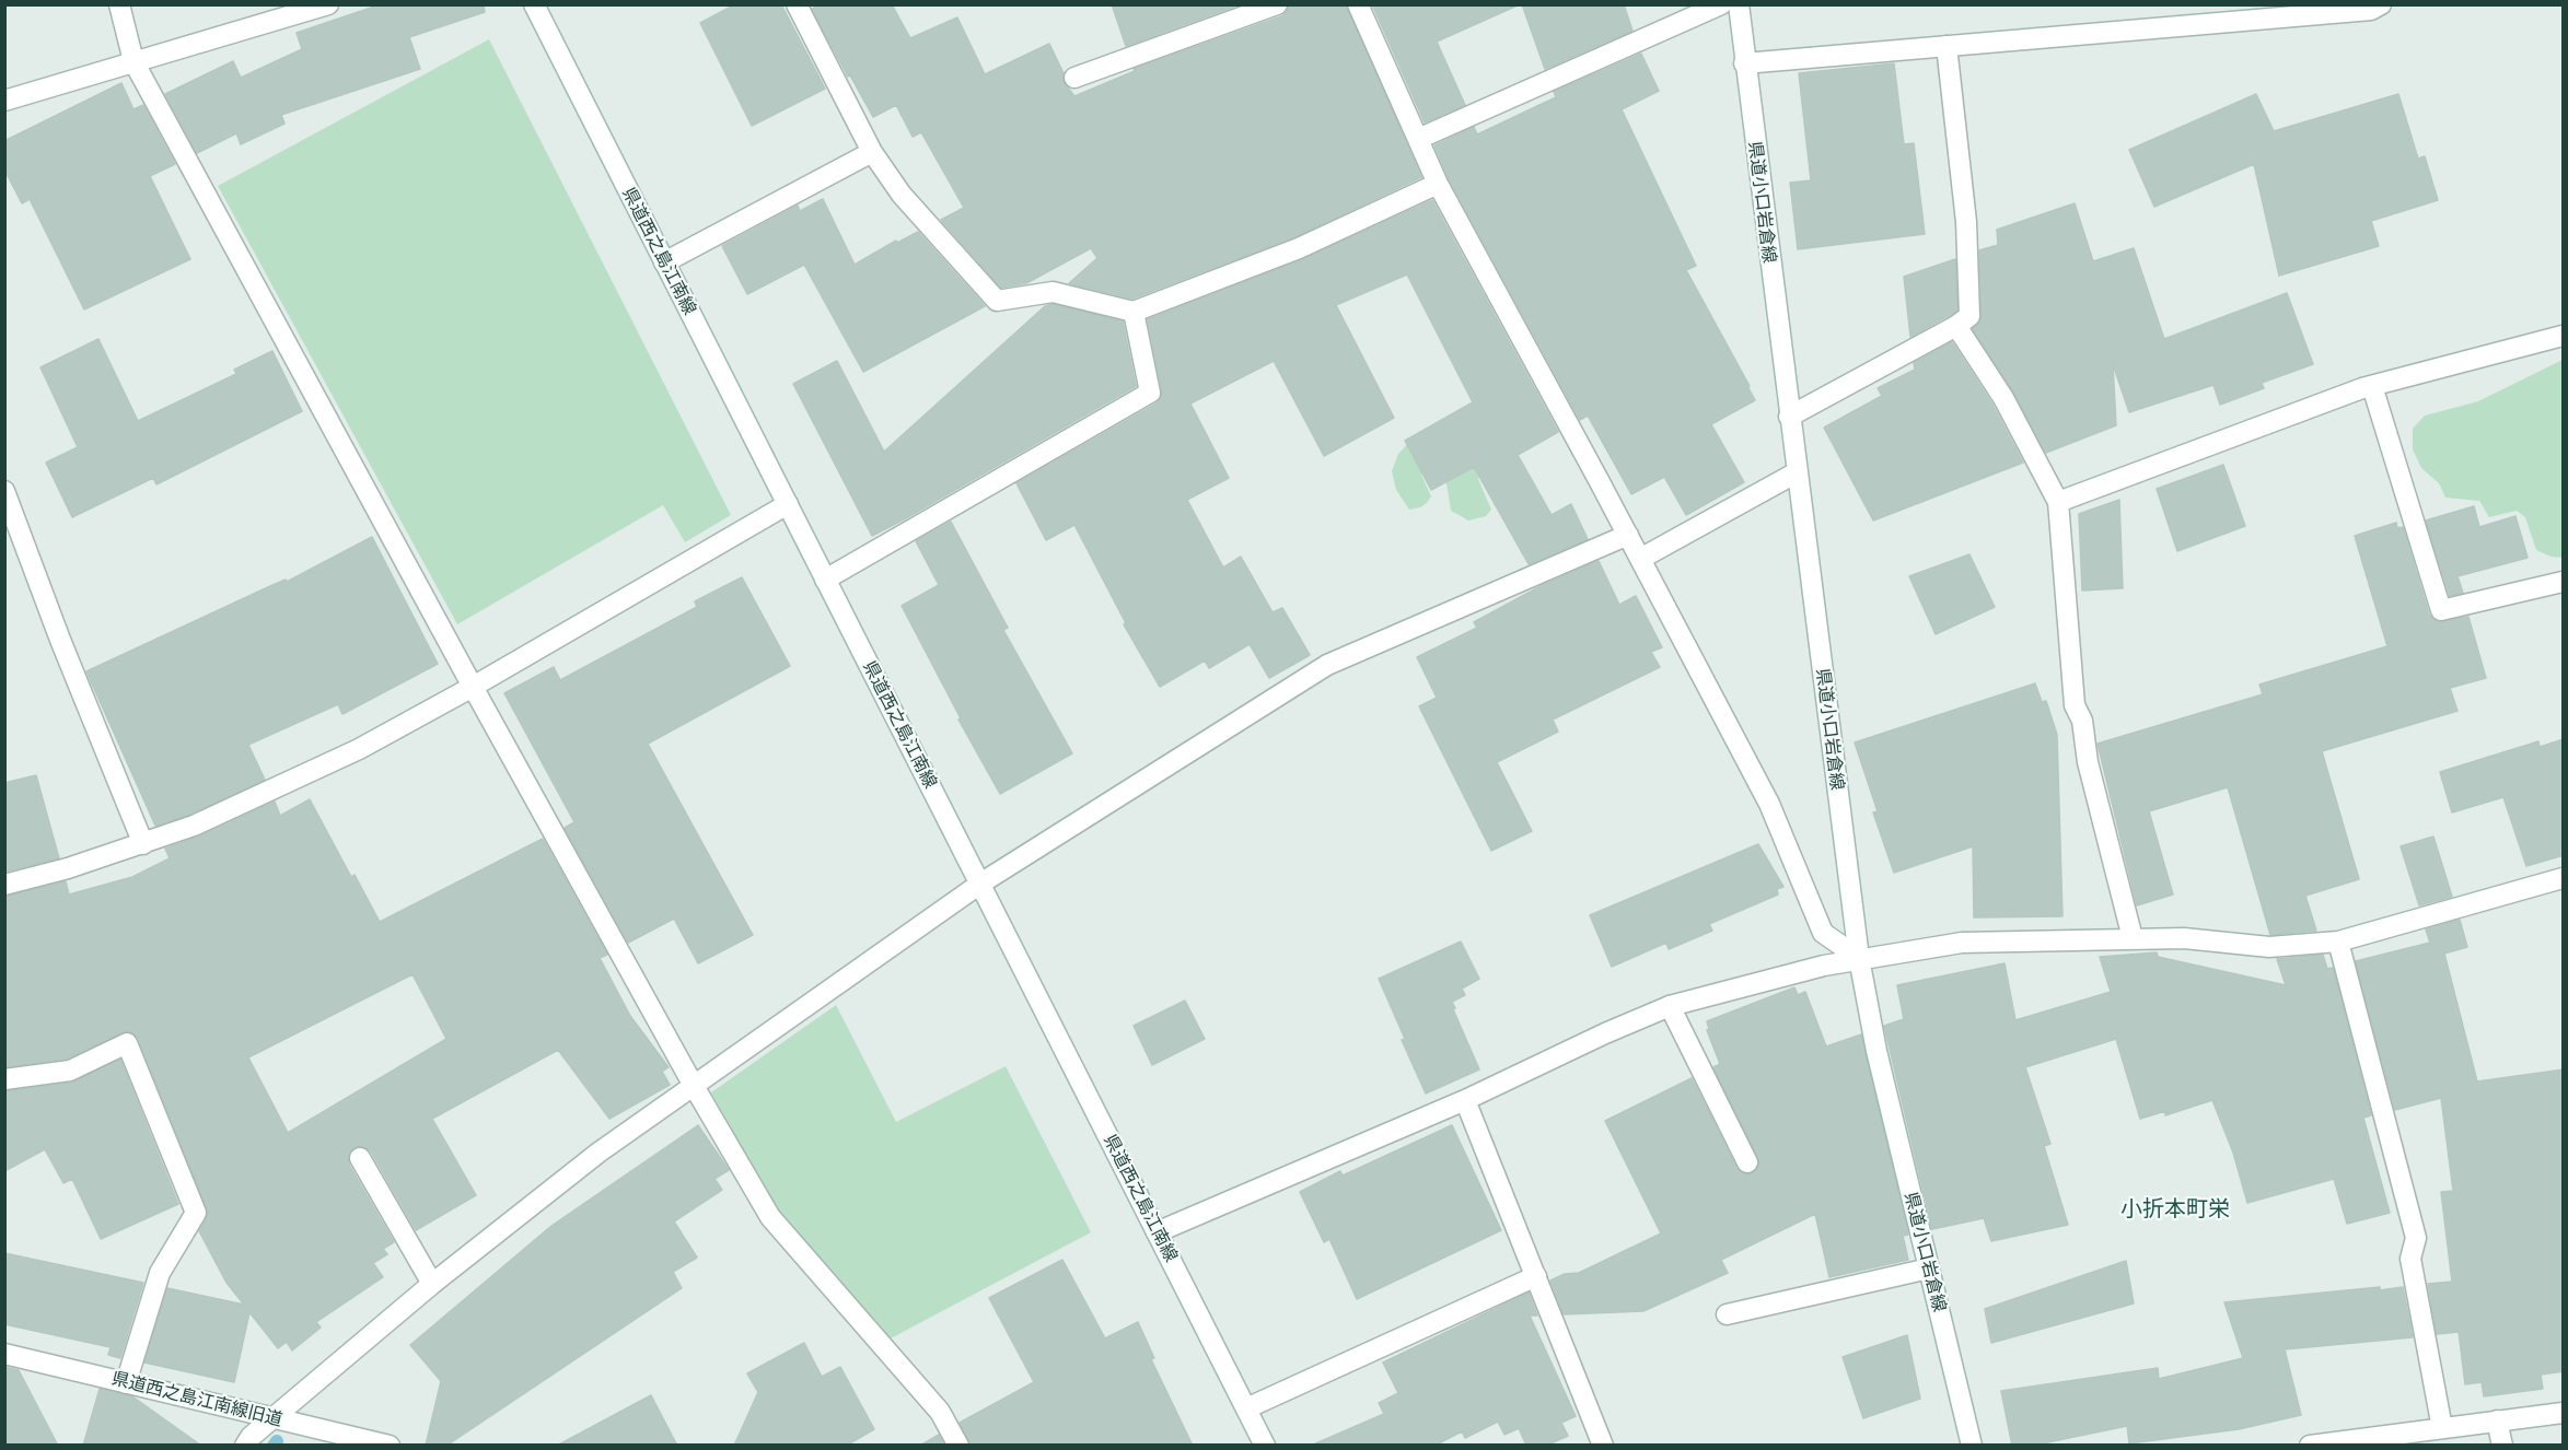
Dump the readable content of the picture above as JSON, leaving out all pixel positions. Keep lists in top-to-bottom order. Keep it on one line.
{"streets":{"street":["県道小口岩倉線","県道西之島江南線","県道西之島江南線旧道"]},"districts":["小折本町栄"]}
